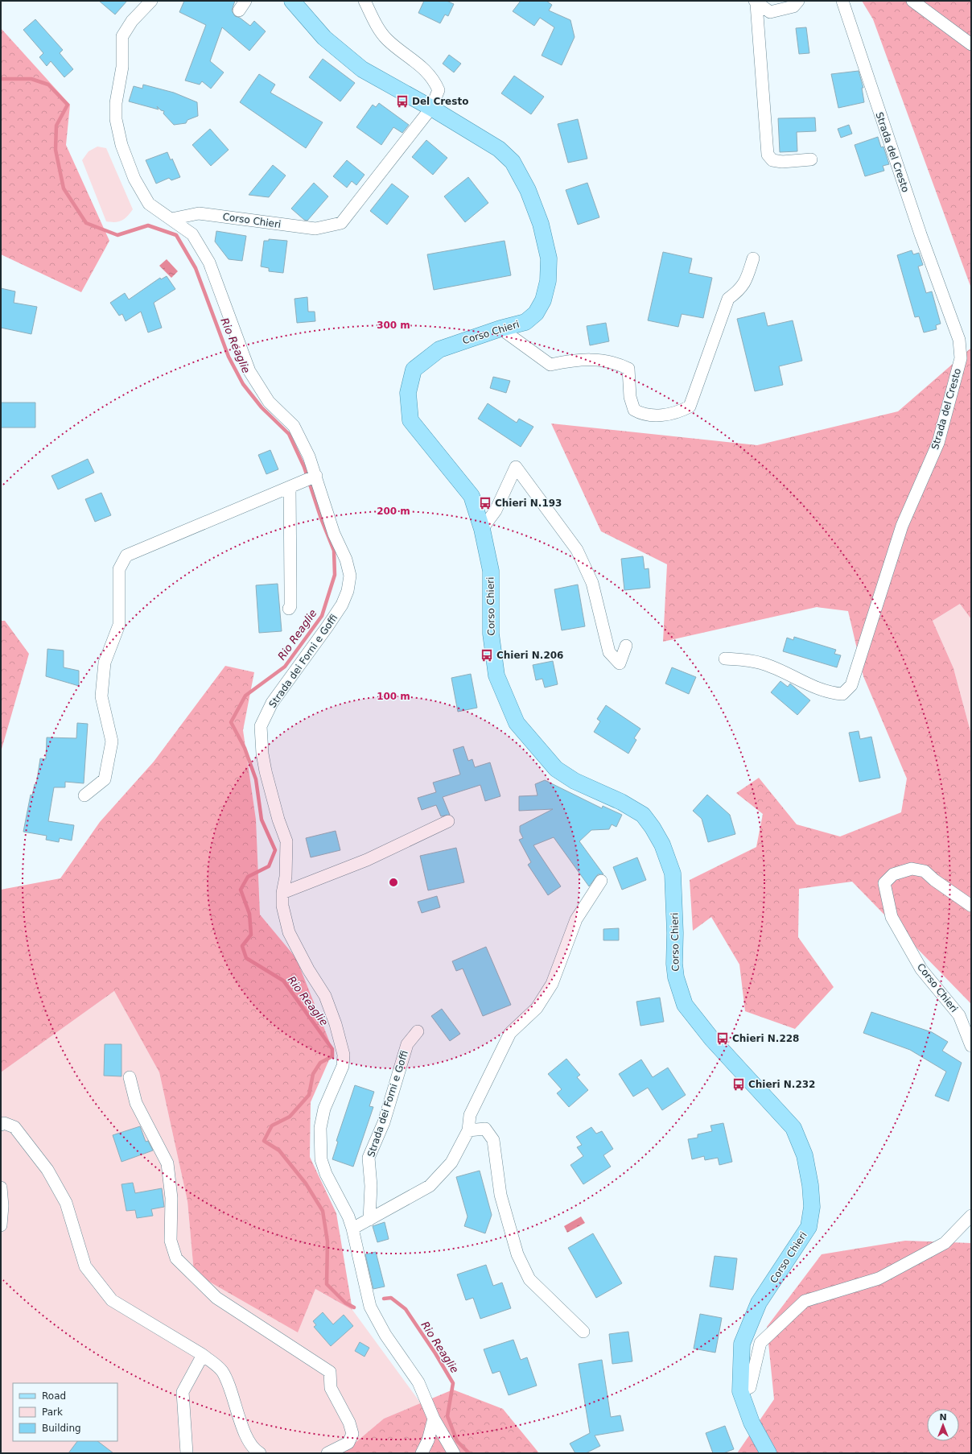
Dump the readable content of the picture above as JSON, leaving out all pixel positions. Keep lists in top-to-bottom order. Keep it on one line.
{"streets":{"main road":["Corso Chieri"],"street":["Strada del Cresto","Strada dei Forni e Goffi"]},"crossings":[["Corso Chieri","Strada dei Forni e Goffi"]],"water":["Rio Reaglie"],"places":{"bus stop":["Del Cresto","Chieri N.193","Chieri N.206","Chieri N.228","Chieri N.232"]},"legend":["Road","Park","Building"],"north":"top","rings":["300 m","200 m","100 m"]}
